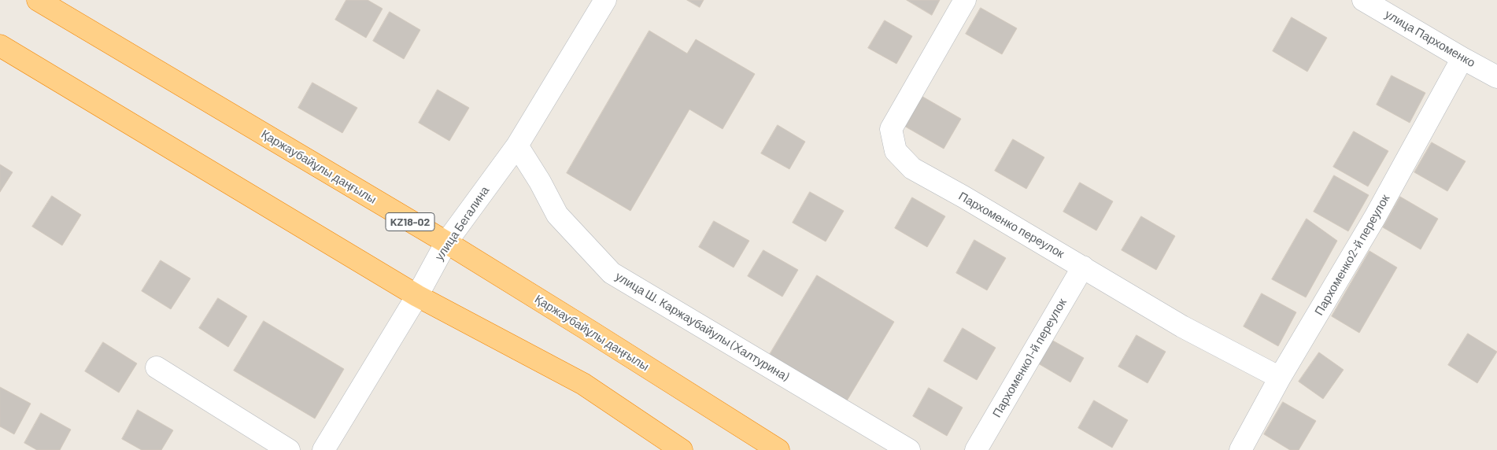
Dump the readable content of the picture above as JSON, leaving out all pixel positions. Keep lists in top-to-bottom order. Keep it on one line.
{"streets":{"highway":["Қаржаубайұлы даңғылы","KZ18-02"],"street":["улица Пархоменко","улица Бегалина","Пархоменко переулок","Пархоменко2-й переулок","улица Ш. Каржаубайулы (Халтурина)","Пархоменко1-й переулок"]},"crossings":[["улица Пархоменко","Пархоменко2-й переулок"],["Қаржаубайұлы даңғылы","улица Бегалина"],["улица Бегалина","улица Ш. Каржаубайулы (Халтурина)"],["Пархоменко переулок","Пархоменко2-й переулок"],["Пархоменко переулок","Пархоменко1-й переулок"]]}
